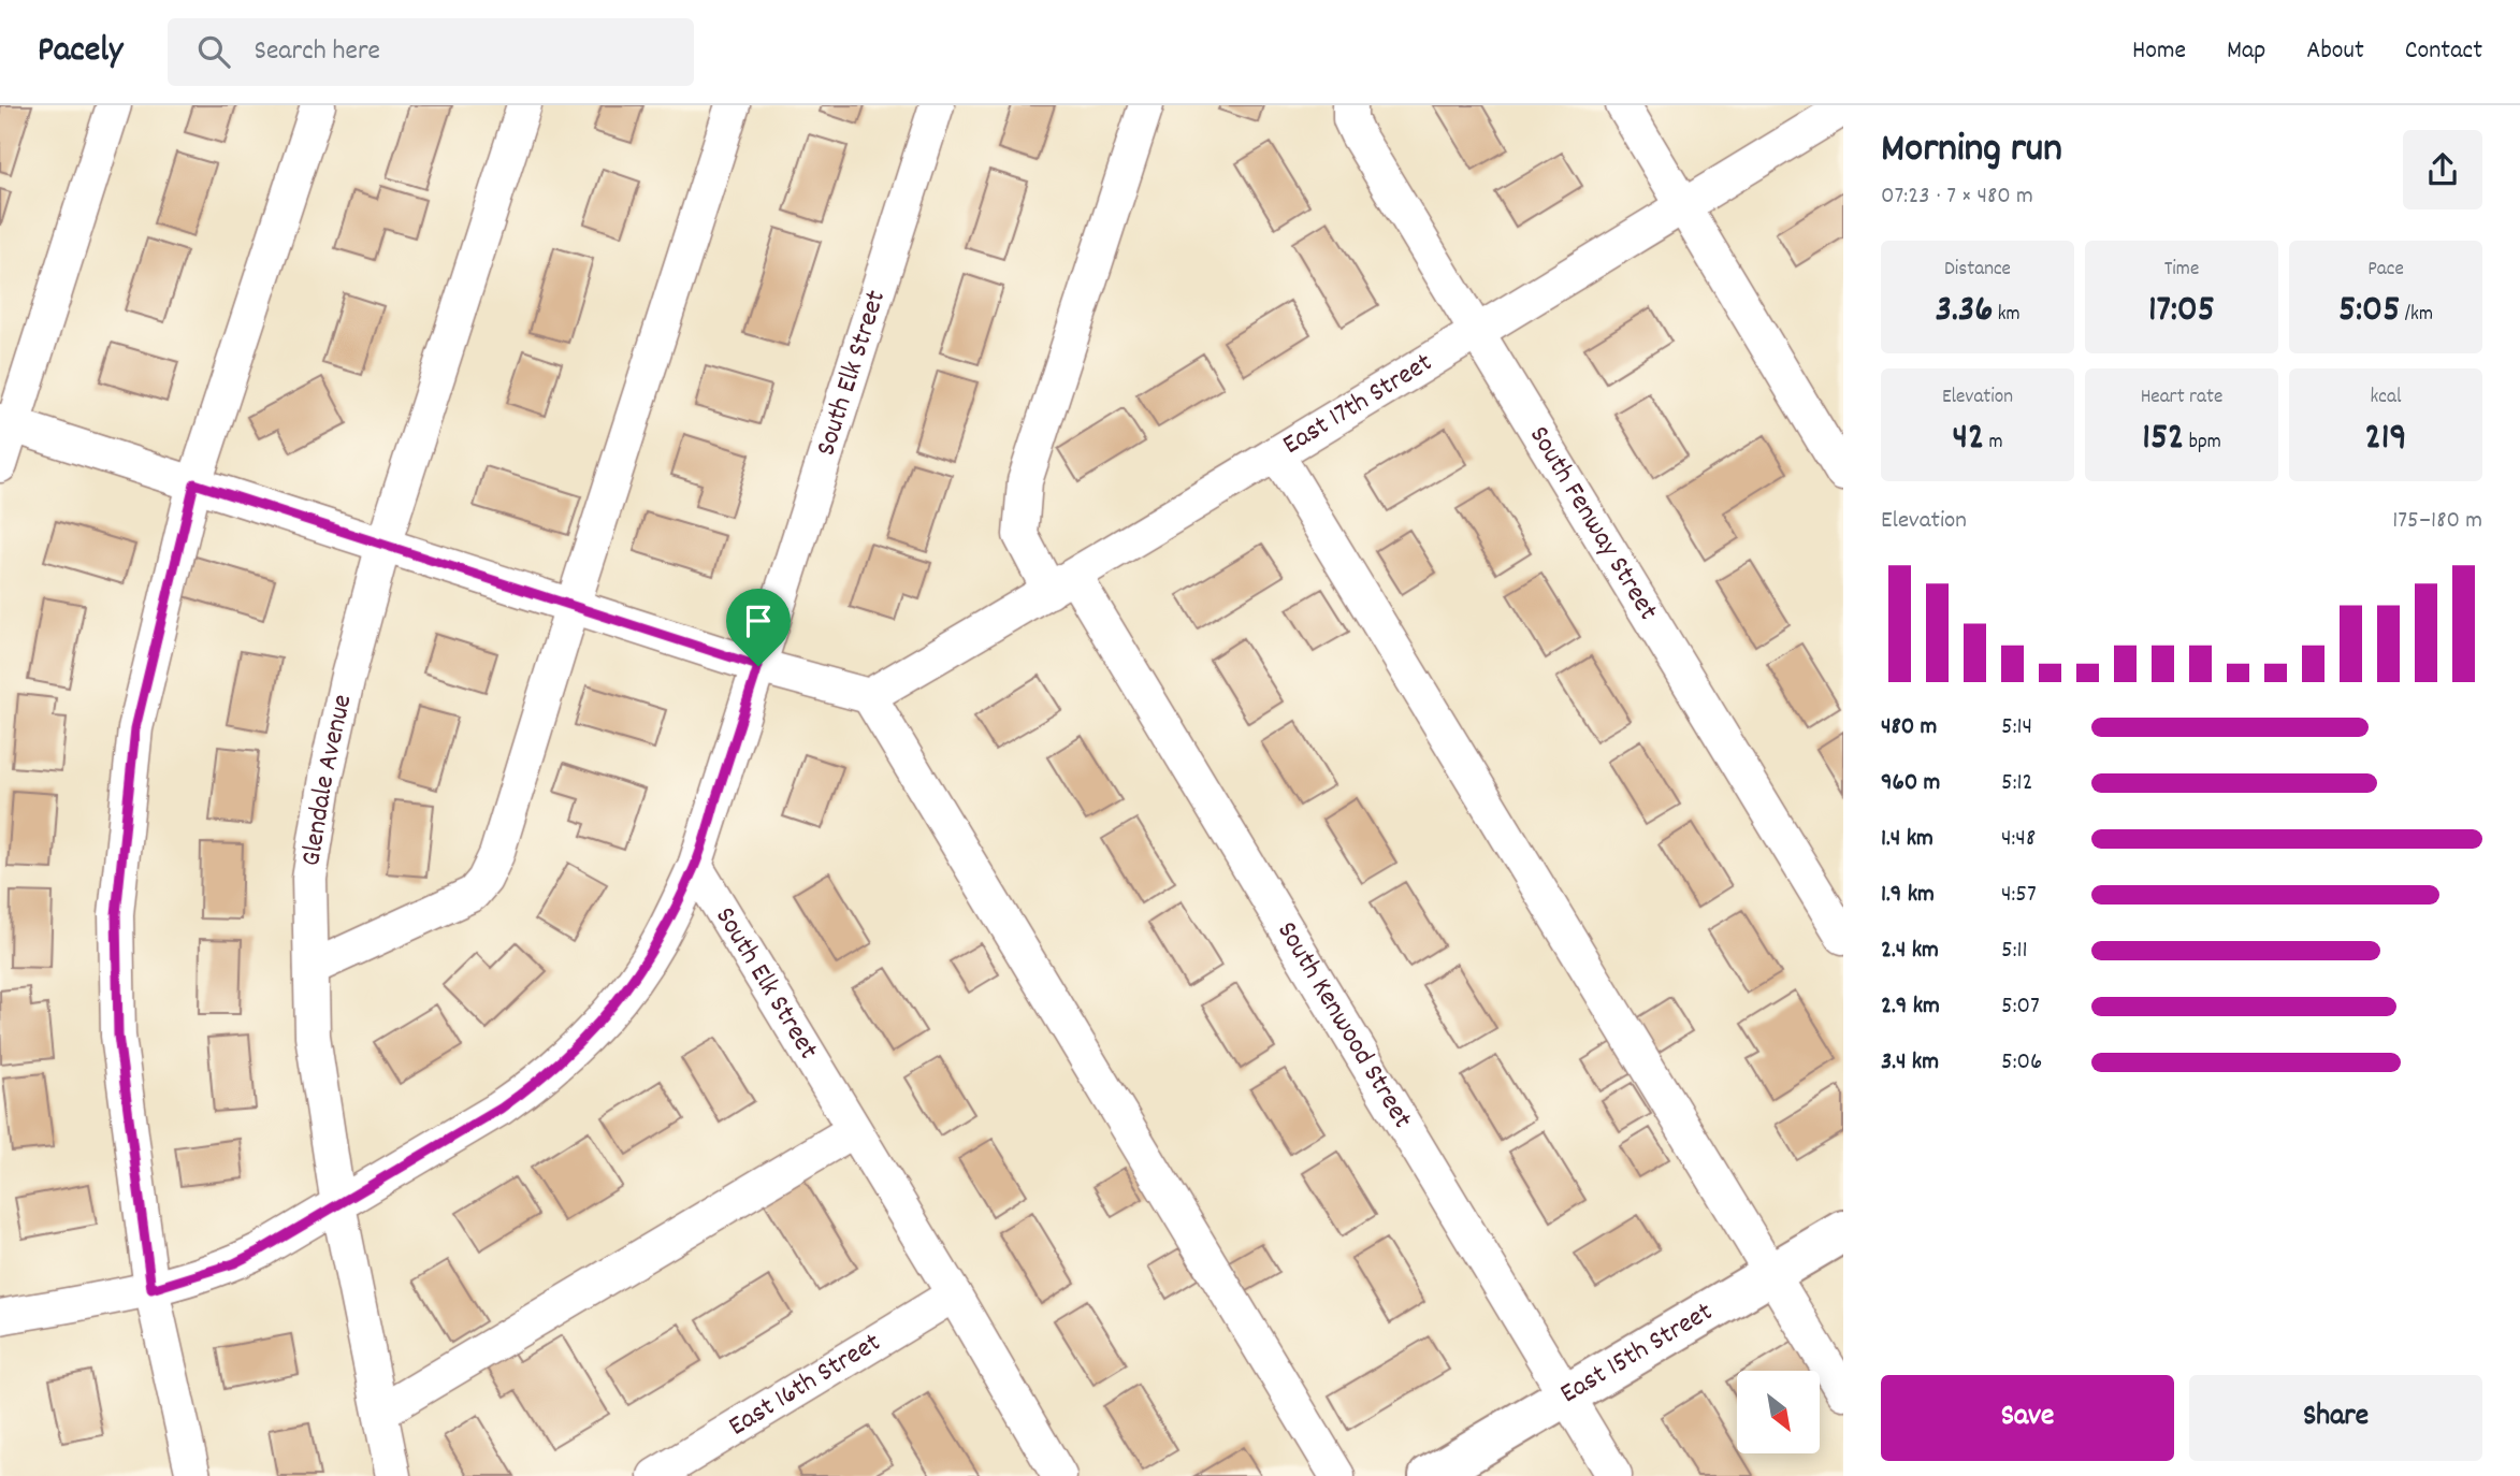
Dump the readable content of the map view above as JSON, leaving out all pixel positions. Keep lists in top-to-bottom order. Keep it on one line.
{"streets":{"main road":["East 15th Street"],"street":["South Elk Street","East 17th Street","South Fenway Street","Glendale Avenue","South Kenwood Street","East 16th Street"]},"crossings":[["South Elk Street","East 16th Street"],["East 17th Street","South Fenway Street"],["East 17th Street","South Kenwood Street"],["South Kenwood Street","East 15th Street"]],"north":"bottom right","page":{"header":"Pacely","search":"Search here","nav":["Home","Map","About","Contact"],"heading":["Morning run","07:23 · 7 × 480 m"],"stats":[["Distance","3.36 km"],["Time","17:05"],["Pace","5:05 /km"],["Elevation","42 m"],["Heart rate","152 bpm"],["kcal","219"]],"chart":["Elevation","175–180 m"],"list":[{"name":"480 m","note":"5:14"},{"name":"960 m","note":"5:12"},{"name":"1.4 km","note":"4:48"},{"name":"1.9 km","note":"4:57"},{"name":"2.4 km","note":"5:11"},{"name":"2.9 km","note":"5:07"},{"name":"3.4 km","note":"5:06"}],"buttons":["Save","Share"]}}
